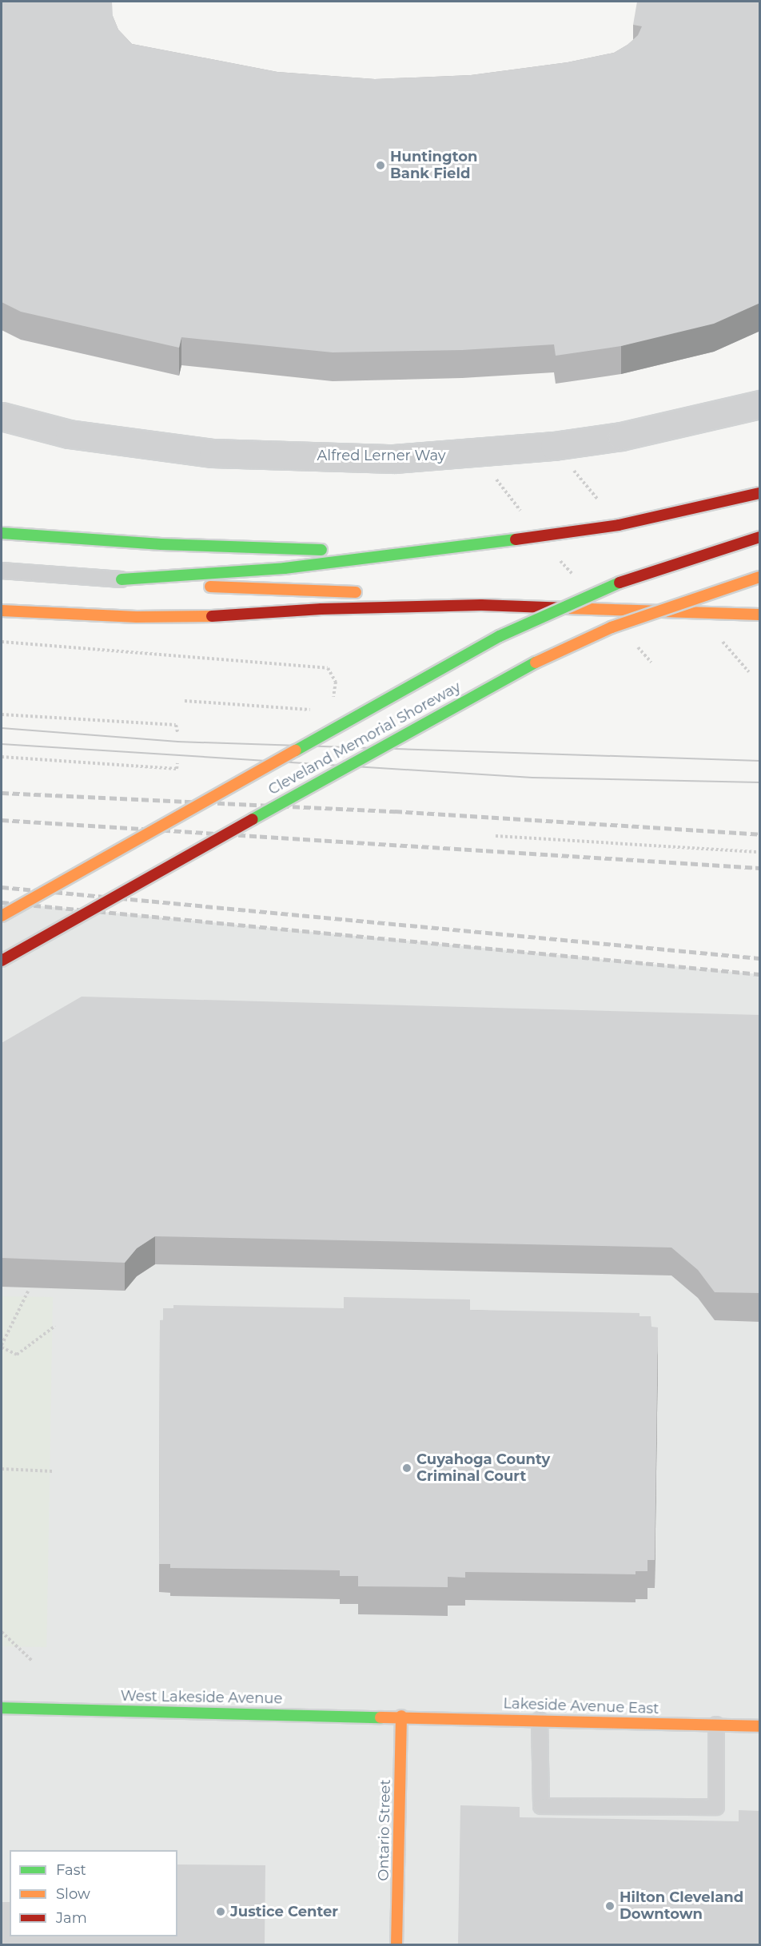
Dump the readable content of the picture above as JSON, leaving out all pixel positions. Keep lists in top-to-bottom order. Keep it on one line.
{"streets":{"main road":["Cleveland Memorial Shoreway","West Lakeside Avenue","Lakeside Avenue East","Ontario Street"],"street":["Alfred Lerner Way"]},"crossings":[["West Lakeside Avenue","Lakeside Avenue East"],["West Lakeside Avenue","Ontario Street"],["Lakeside Avenue East","Ontario Street"]],"places":["Huntington Bank Field","Cuyahoga County Criminal Court","Hilton Cleveland Downtown","Justice Center"],"legend":["Fast","Slow","Jam"]}
